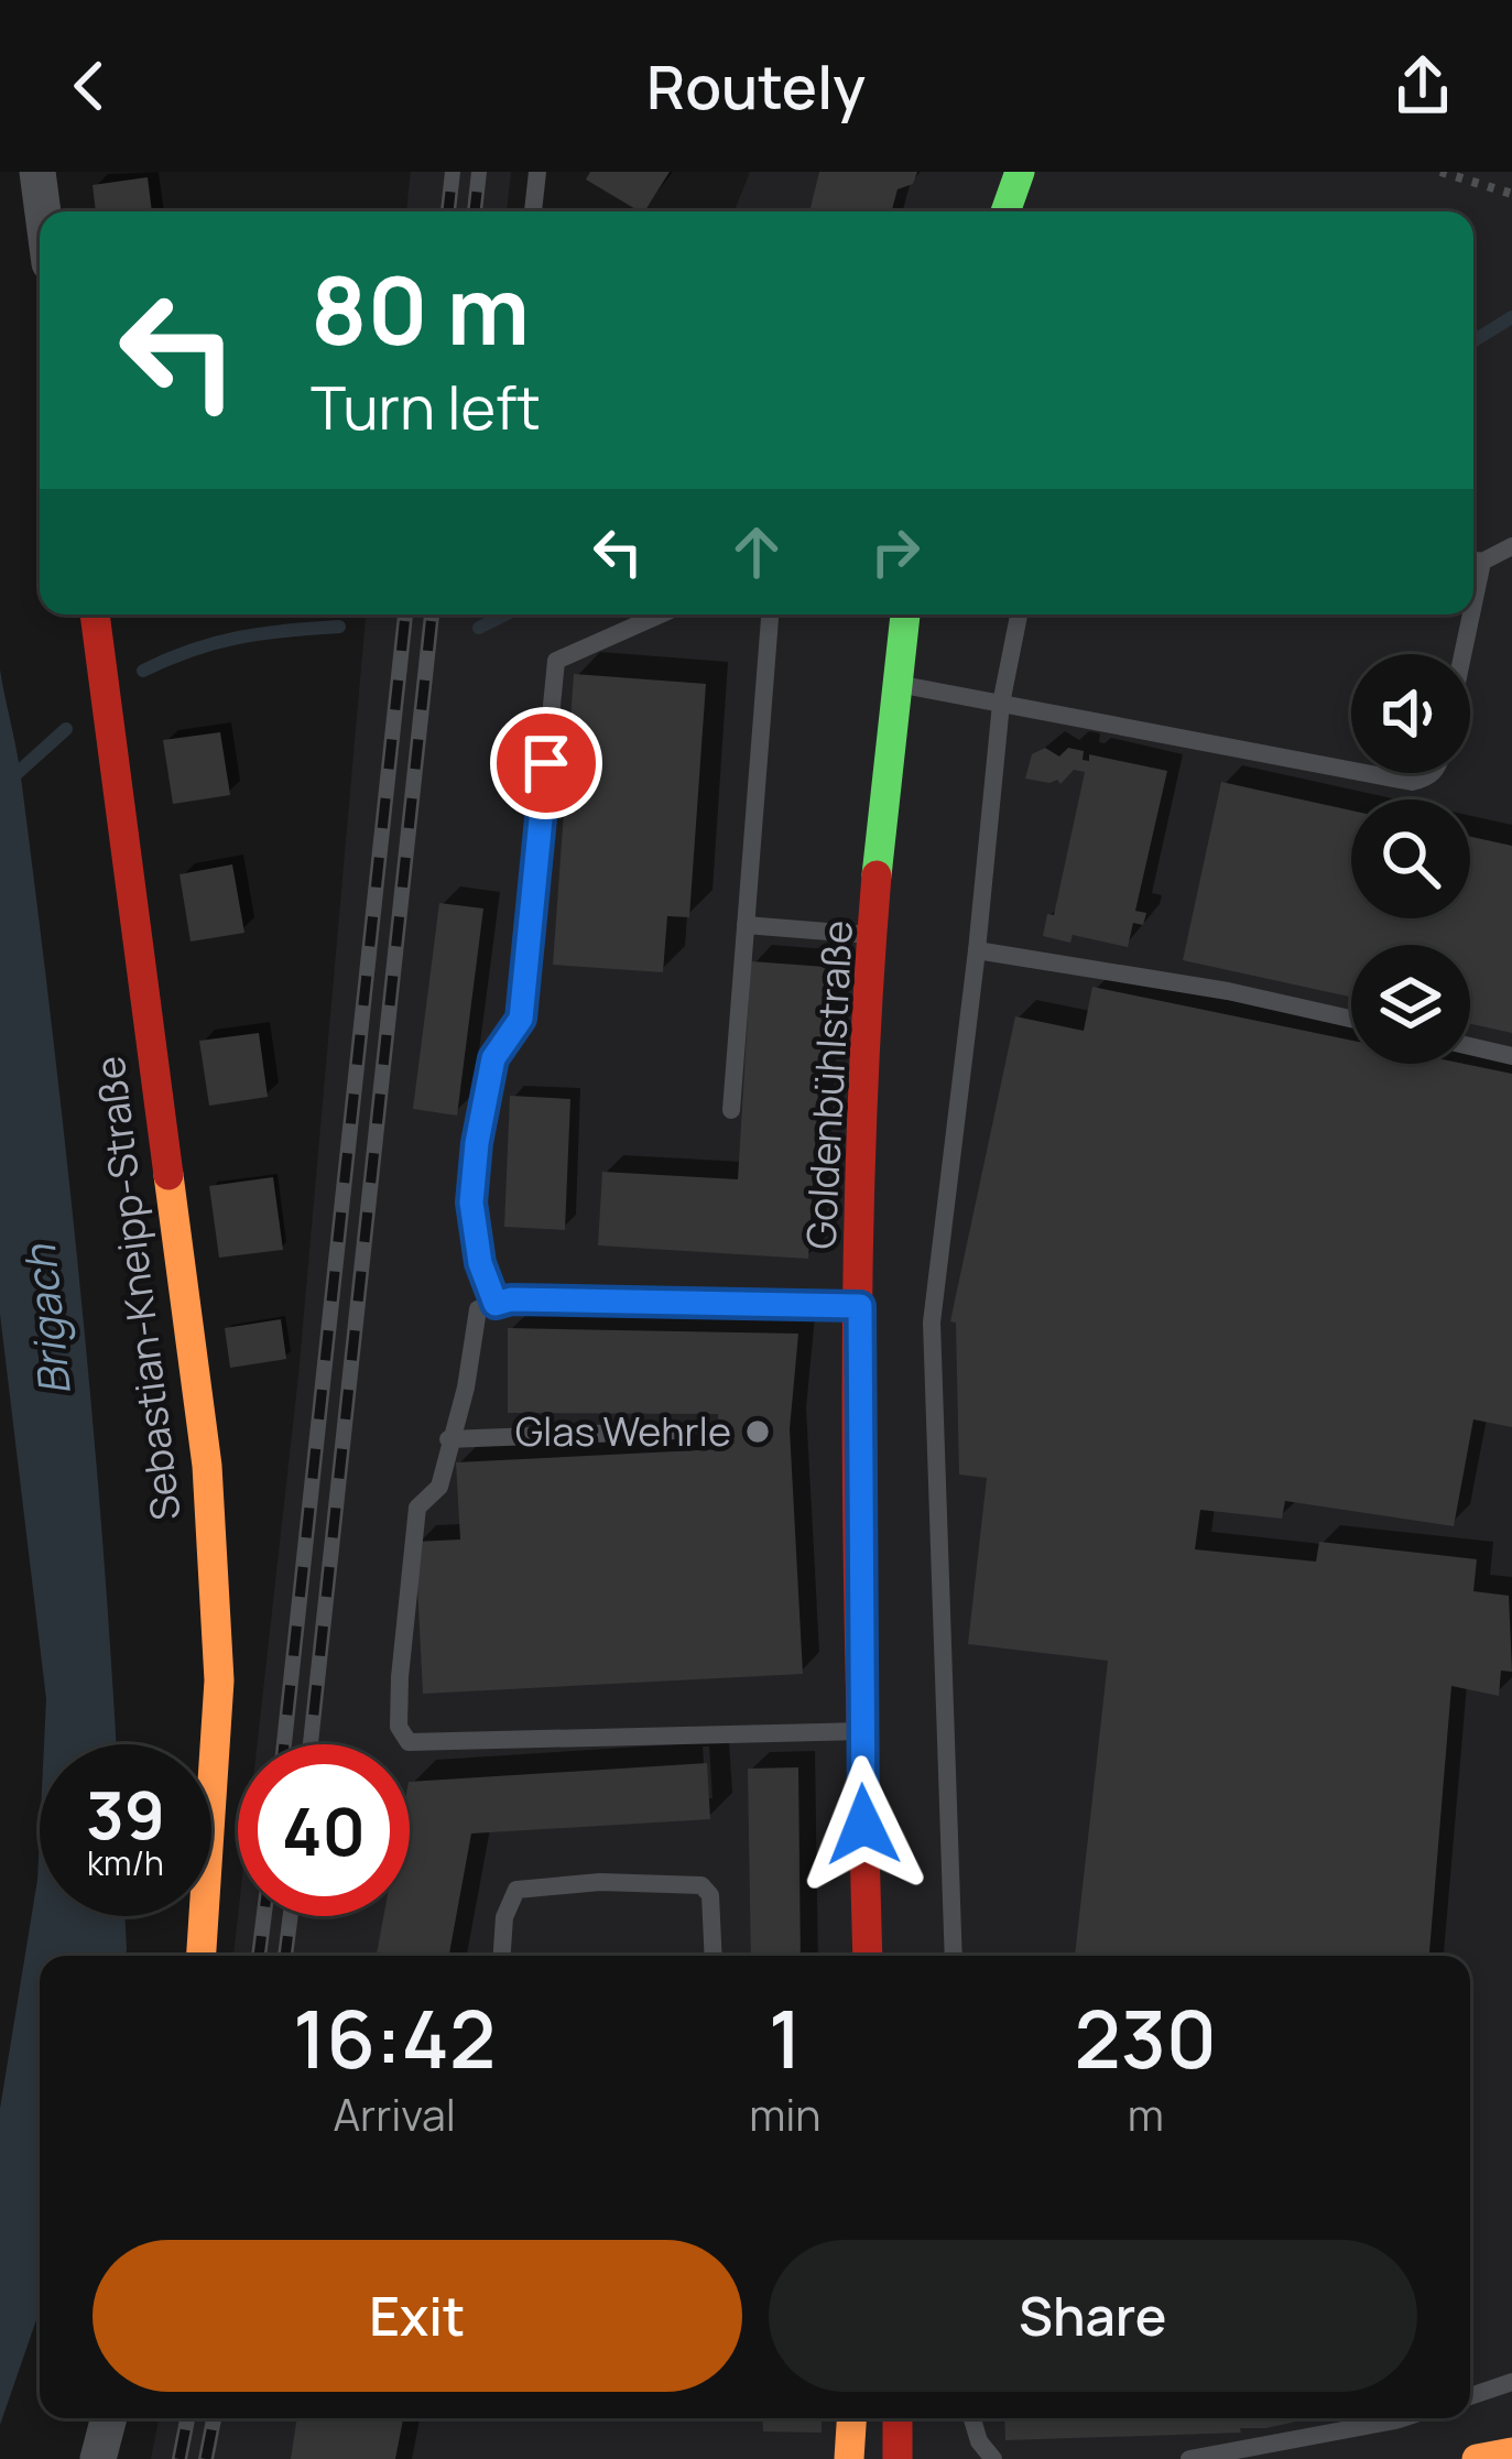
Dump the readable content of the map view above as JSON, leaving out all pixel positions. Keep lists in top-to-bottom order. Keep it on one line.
{"streets":{"street":["Goldenbühlstraße","Sebastian-Kneipp-Straße"]},"water":["Brigach"],"places":["Glas Wehrle"],"page":{"header":"Routely","turn":["80 m","Turn left"],"speed":"39 km/h","limit":"40","eta":["16:42","Arrival","1","min","230","m"],"buttons":["Exit","Share"]}}
